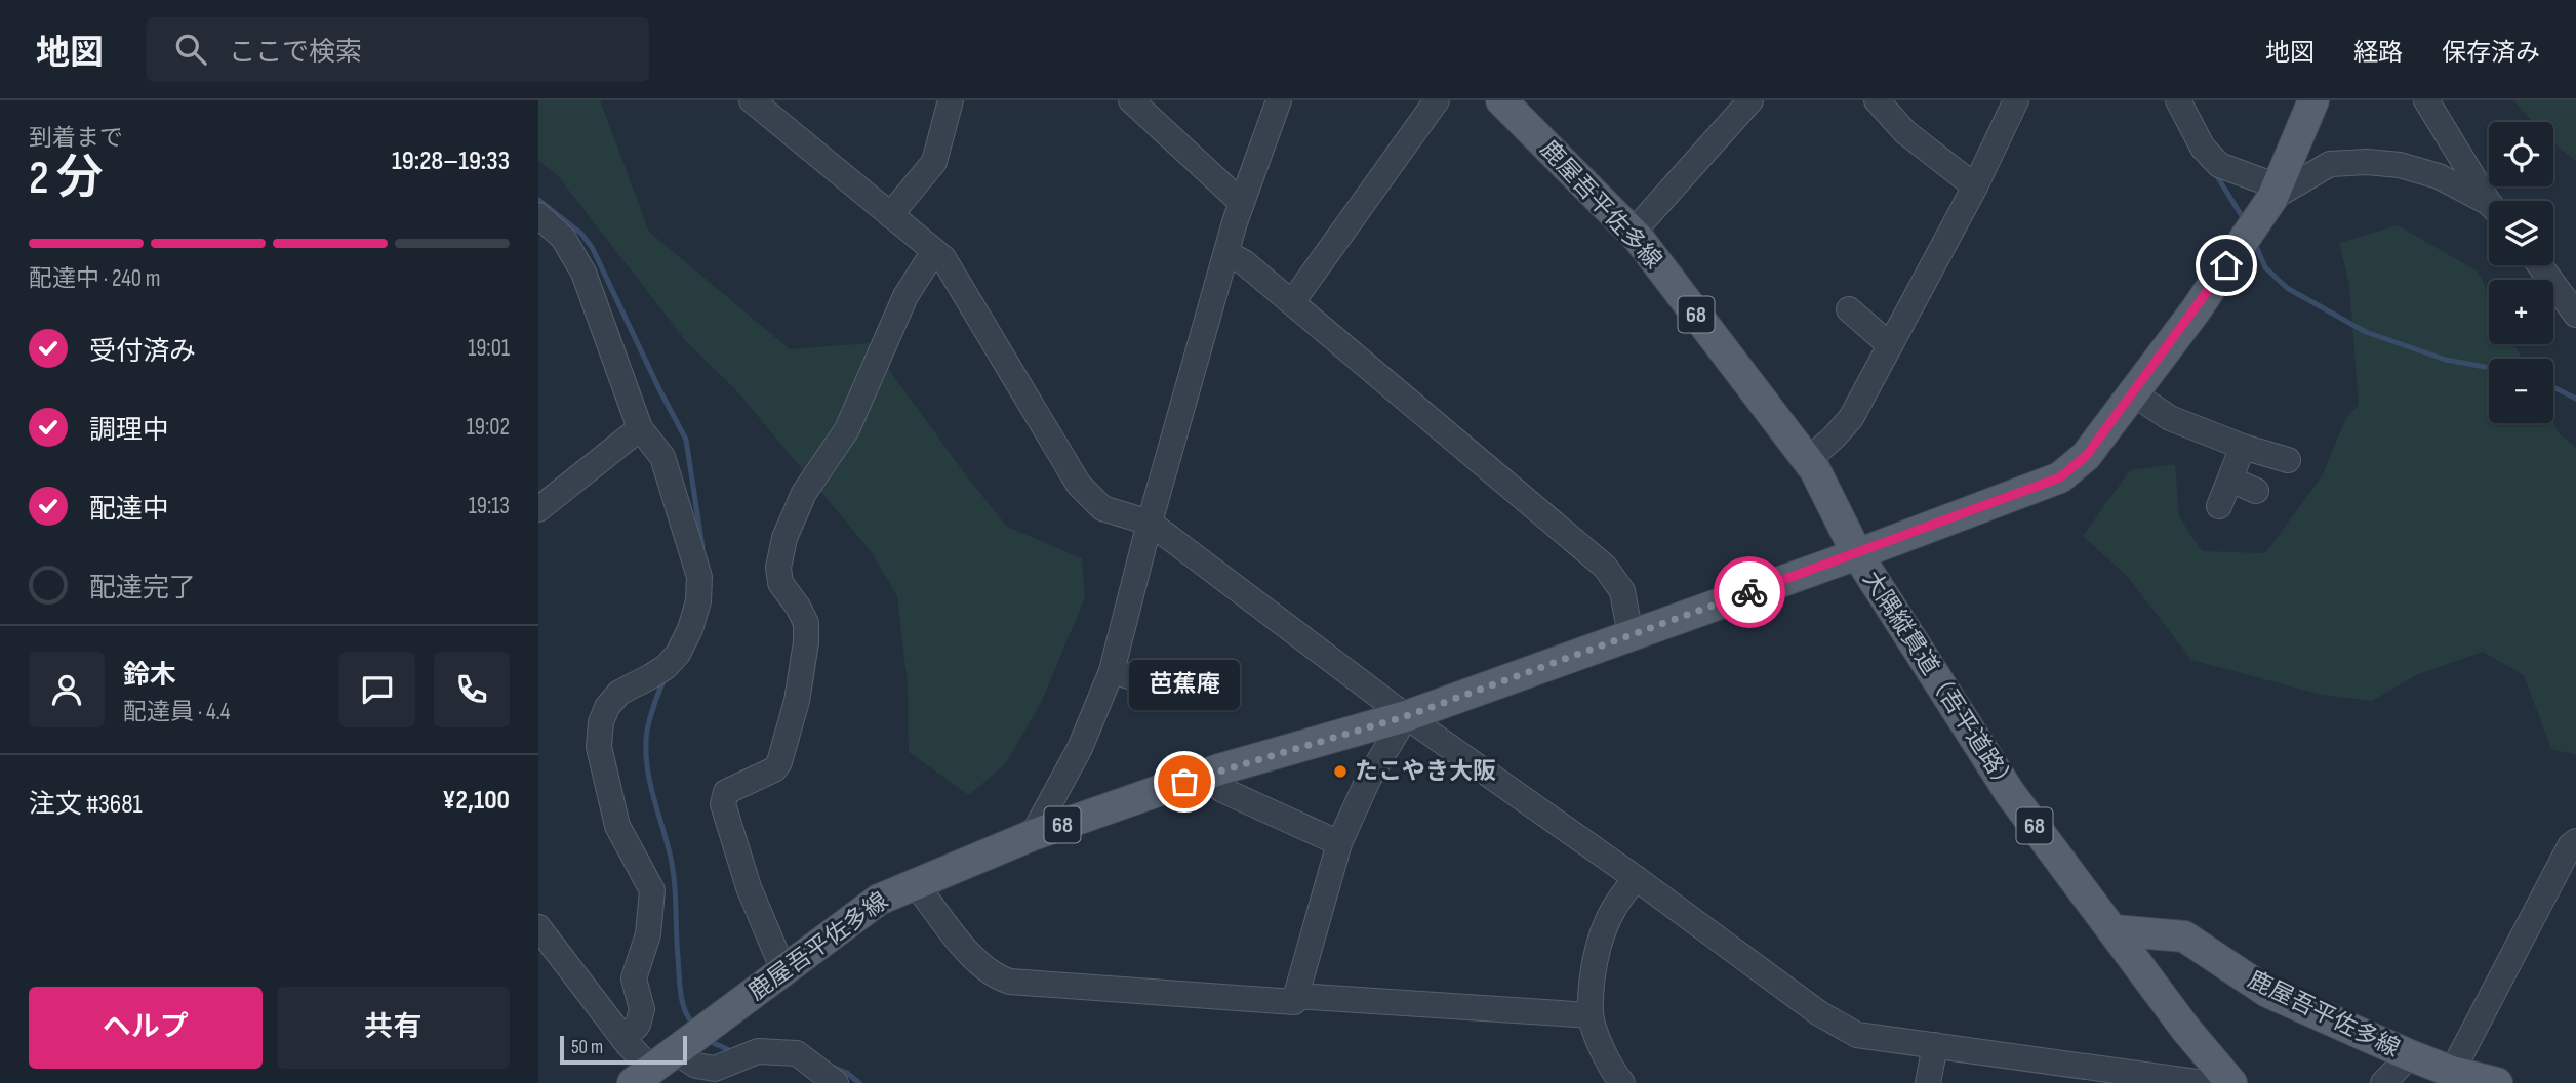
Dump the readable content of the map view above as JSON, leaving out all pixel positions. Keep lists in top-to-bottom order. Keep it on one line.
{"streets":{"main road":["鹿屋吾平佐多線","68","大隅縦貫道（吾平道路）"]},"crossings":[["鹿屋吾平佐多線","大隅縦貫道（吾平道路）"]],"places":["たこやき大阪","芭蕉庵"],"scale_bar":"50 m","page":{"header":"地図","search":"ここで検索","nav":["地図","経路","保存済み"],"heading":["2 分","到着まで","19:28–19:33"],"panel":["鈴木","配達員 · 4.4","注文 #3681","¥2,100"],"map_buttons":["+","−"],"bar":"配達中 · 240 m","list":[["受付済み","19:01"],["調理中","19:02"],["配達中","19:13"],"配達完了"],"bubble":"芭蕉庵","buttons":["ヘルプ","共有"],"scale":"50 m"}}
